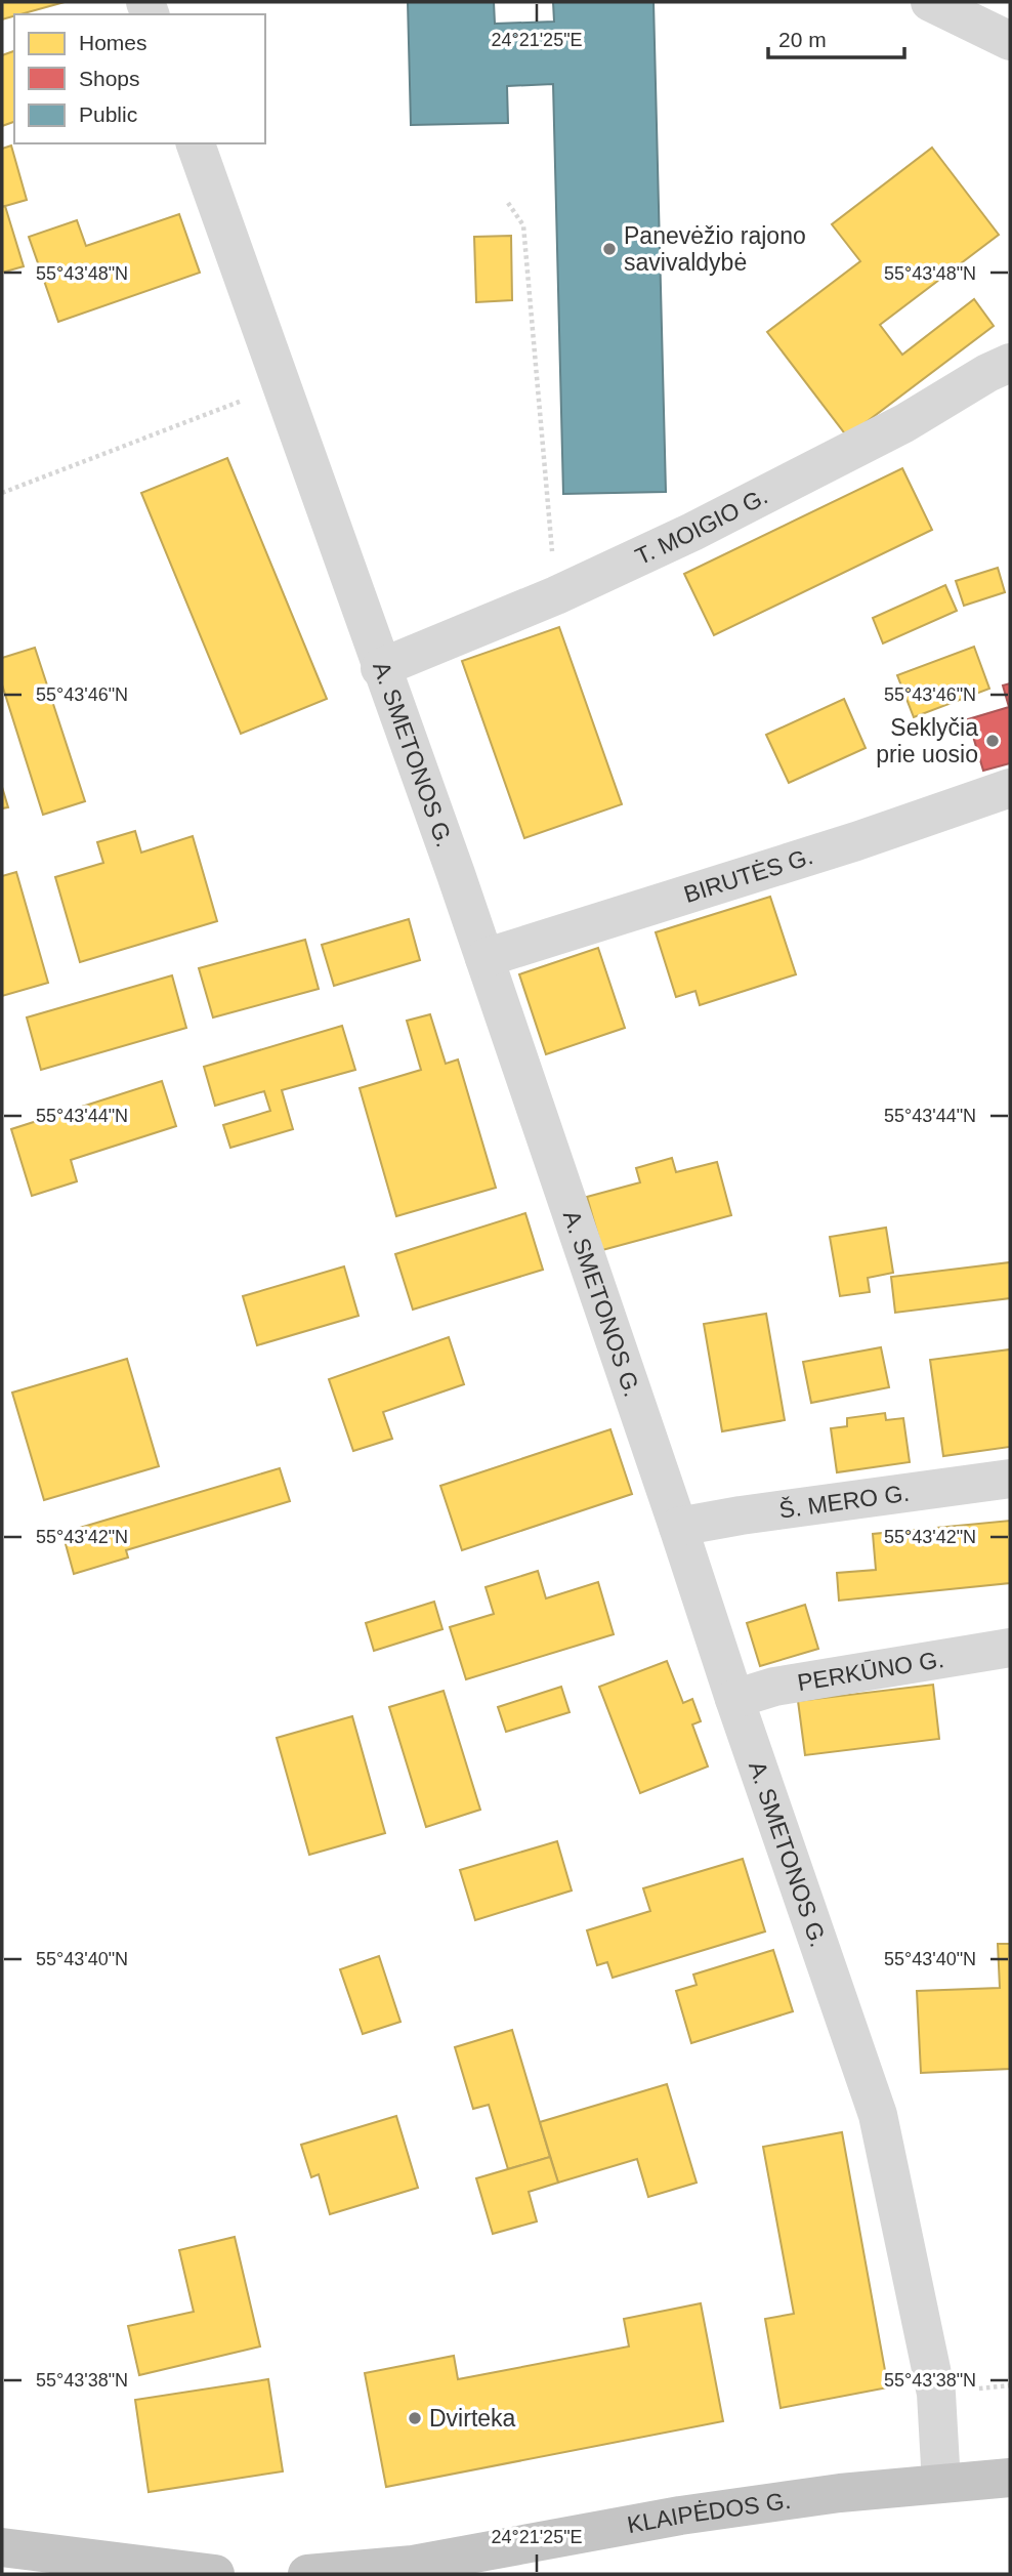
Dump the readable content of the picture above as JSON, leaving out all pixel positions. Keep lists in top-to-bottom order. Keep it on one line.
{"streets":{"highway":["KLAIPĖDOS G."],"street":["T. MOIGIO G.","A. SMETONOS G.","BIRUTĖS G.","Š. MERO G.","PERKŪNO G."]},"crossings":[["T. MOIGIO G.","A. SMETONOS G."],["A. SMETONOS G.","BIRUTĖS G."],["A. SMETONOS G.","Š. MERO G."],["A. SMETONOS G.","PERKŪNO G."],["A. SMETONOS G.","KLAIPĖDOS G."]],"places":["Panevėžio rajono savivaldybė","Seklyčia prie uosio","Dvirteka"],"legend":["Homes","Shops","Public"],"scale_bar":"20 m","coordinates":["24°21'25\"E","55°43'48\"N","55°43'46\"N","55°43'44\"N","55°43'42\"N","55°43'40\"N","55°43'38\"N"]}
